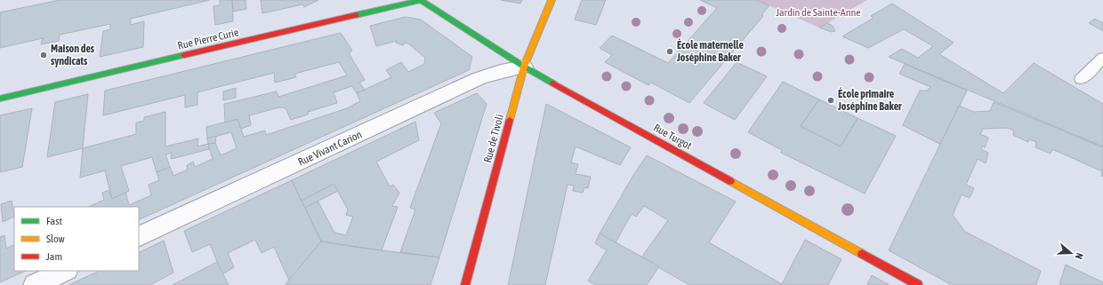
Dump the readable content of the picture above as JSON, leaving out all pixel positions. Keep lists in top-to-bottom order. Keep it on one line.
{"streets":{"street":["Rue Pierre Curie","Rue Turgot","Rue de Tivoli","Rue Vivant Carion"]},"crossings":[["Rue Pierre Curie","Rue Turgot"],["Rue Turgot","Rue de Tivoli"],["Rue Turgot","Rue Vivant Carion"],["Rue de Tivoli","Rue Vivant Carion"]],"parks":["Jardin de Sainte-Anne"],"places":["École maternelle Joséphine Baker","Maison des syndicats","École primaire Joséphine Baker"],"legend":["Fast","Slow","Jam"],"north":"right"}
